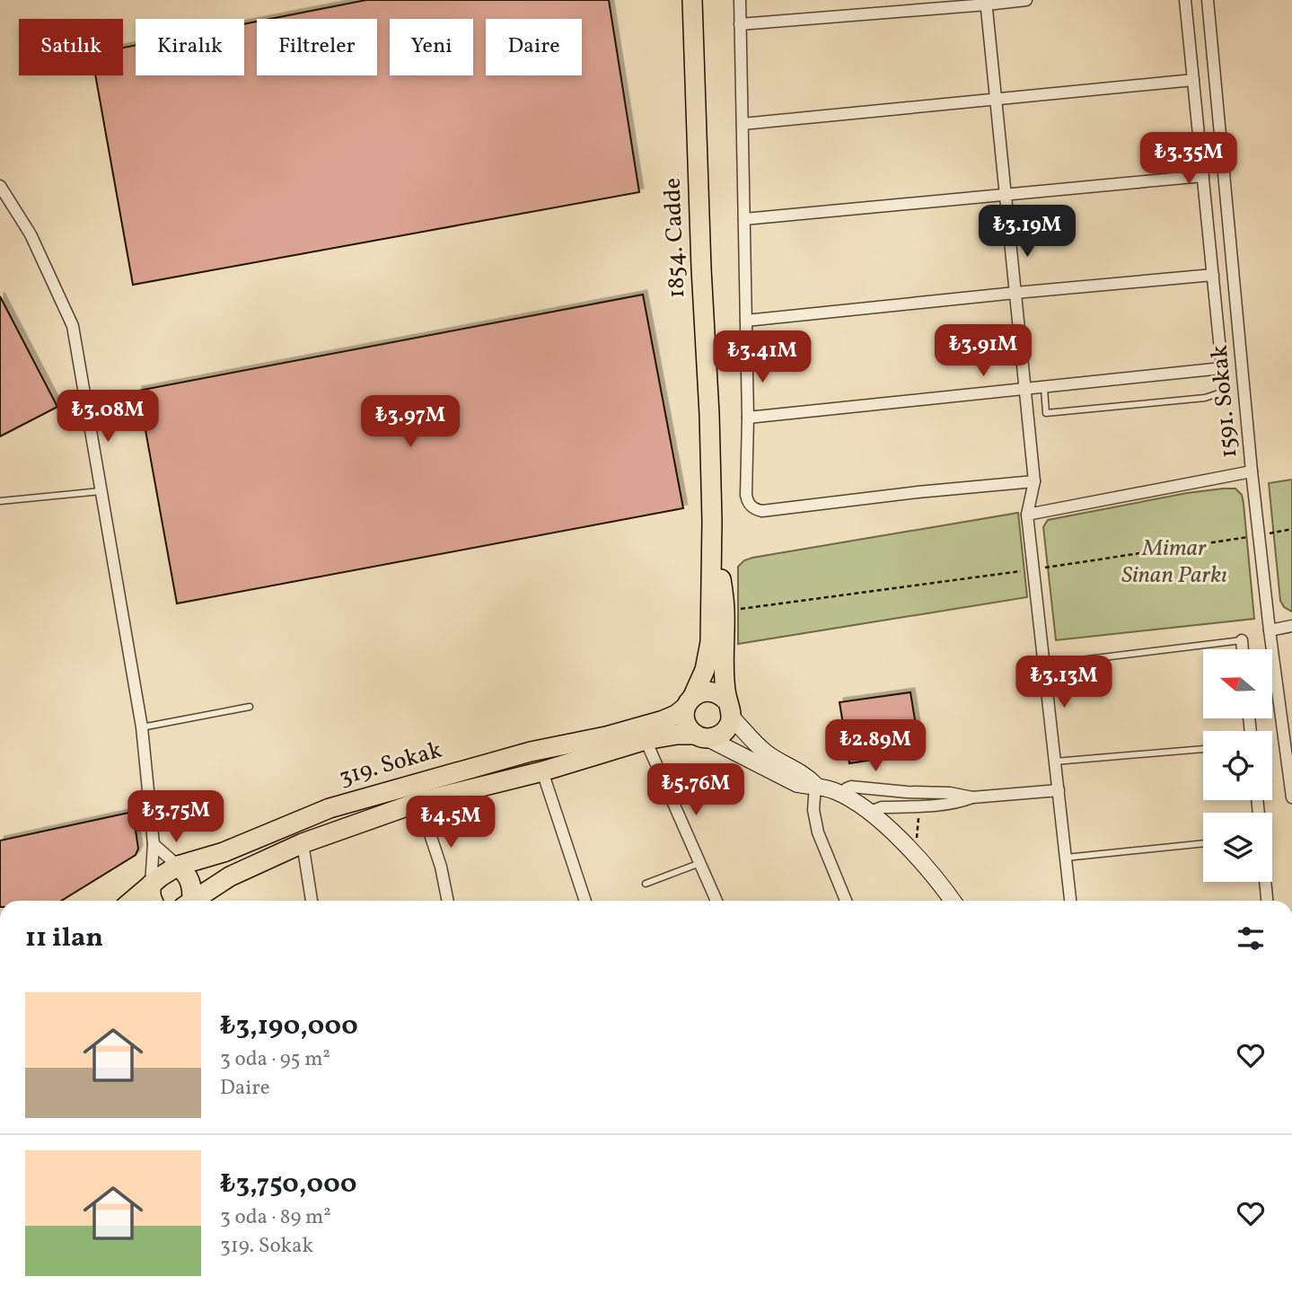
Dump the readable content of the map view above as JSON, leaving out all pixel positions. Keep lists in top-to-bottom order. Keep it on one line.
{"streets":{"main road":["1854. Cadde","319. Sokak"],"street":["1591. Sokak"]},"crossings":[["1854. Cadde","319. Sokak"]],"parks":["Mimar Sinan Parkı"],"north":"left","page":{"chip":["Satılık","Kiralık","Filtreler","Yeni","Daire"],"price":["₺3.35M","₺3.19M","₺3.91M","₺3.41M","₺3.08M","₺3.97M","₺3.13M","₺2.89M","₺5.76M","₺3.75M","₺4.5M"],"heading":"11 ilan","list":[{"name":"₺3,190,000","note":"3 oda · 95 m² · Daire"},{"name":"₺3,750,000","note":"3 oda · 89 m² · 319. Sokak"}]}}
